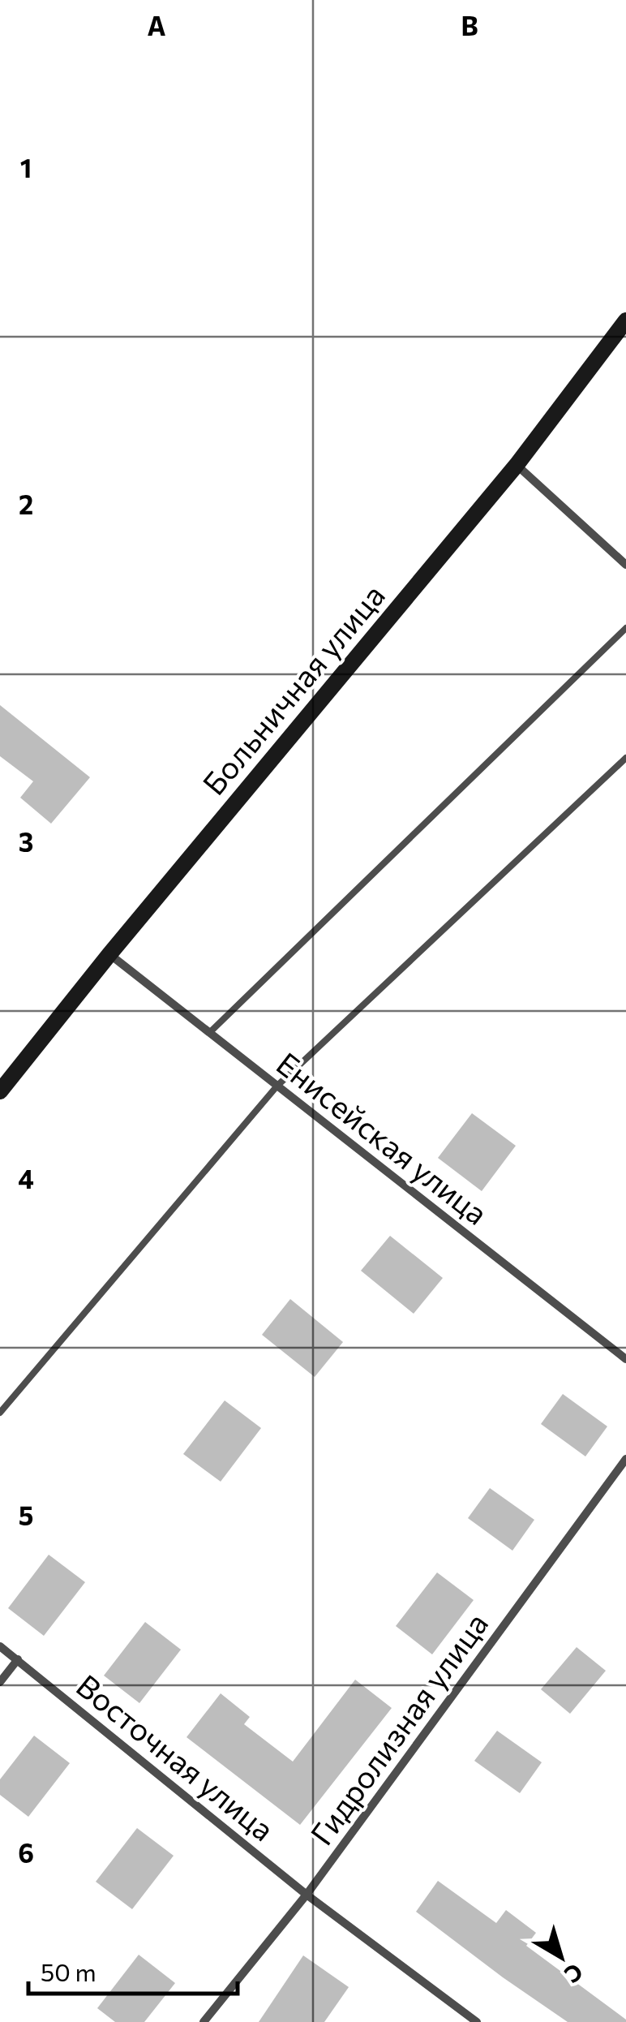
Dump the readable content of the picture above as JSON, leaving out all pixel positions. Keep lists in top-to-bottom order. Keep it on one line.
{"streets":{"street":["Больничная улица","Енисейская улица","Гидролизная улица","Восточная улица"]},"crossings":[["Больничная улица","Енисейская улица"],["Гидролизная улица","Восточная улица"]],"scale_bar":"50 m","north":"bottom right","grid":{"columns":["A","B"],"rows":["1","2","3","4","5","6"]}}
